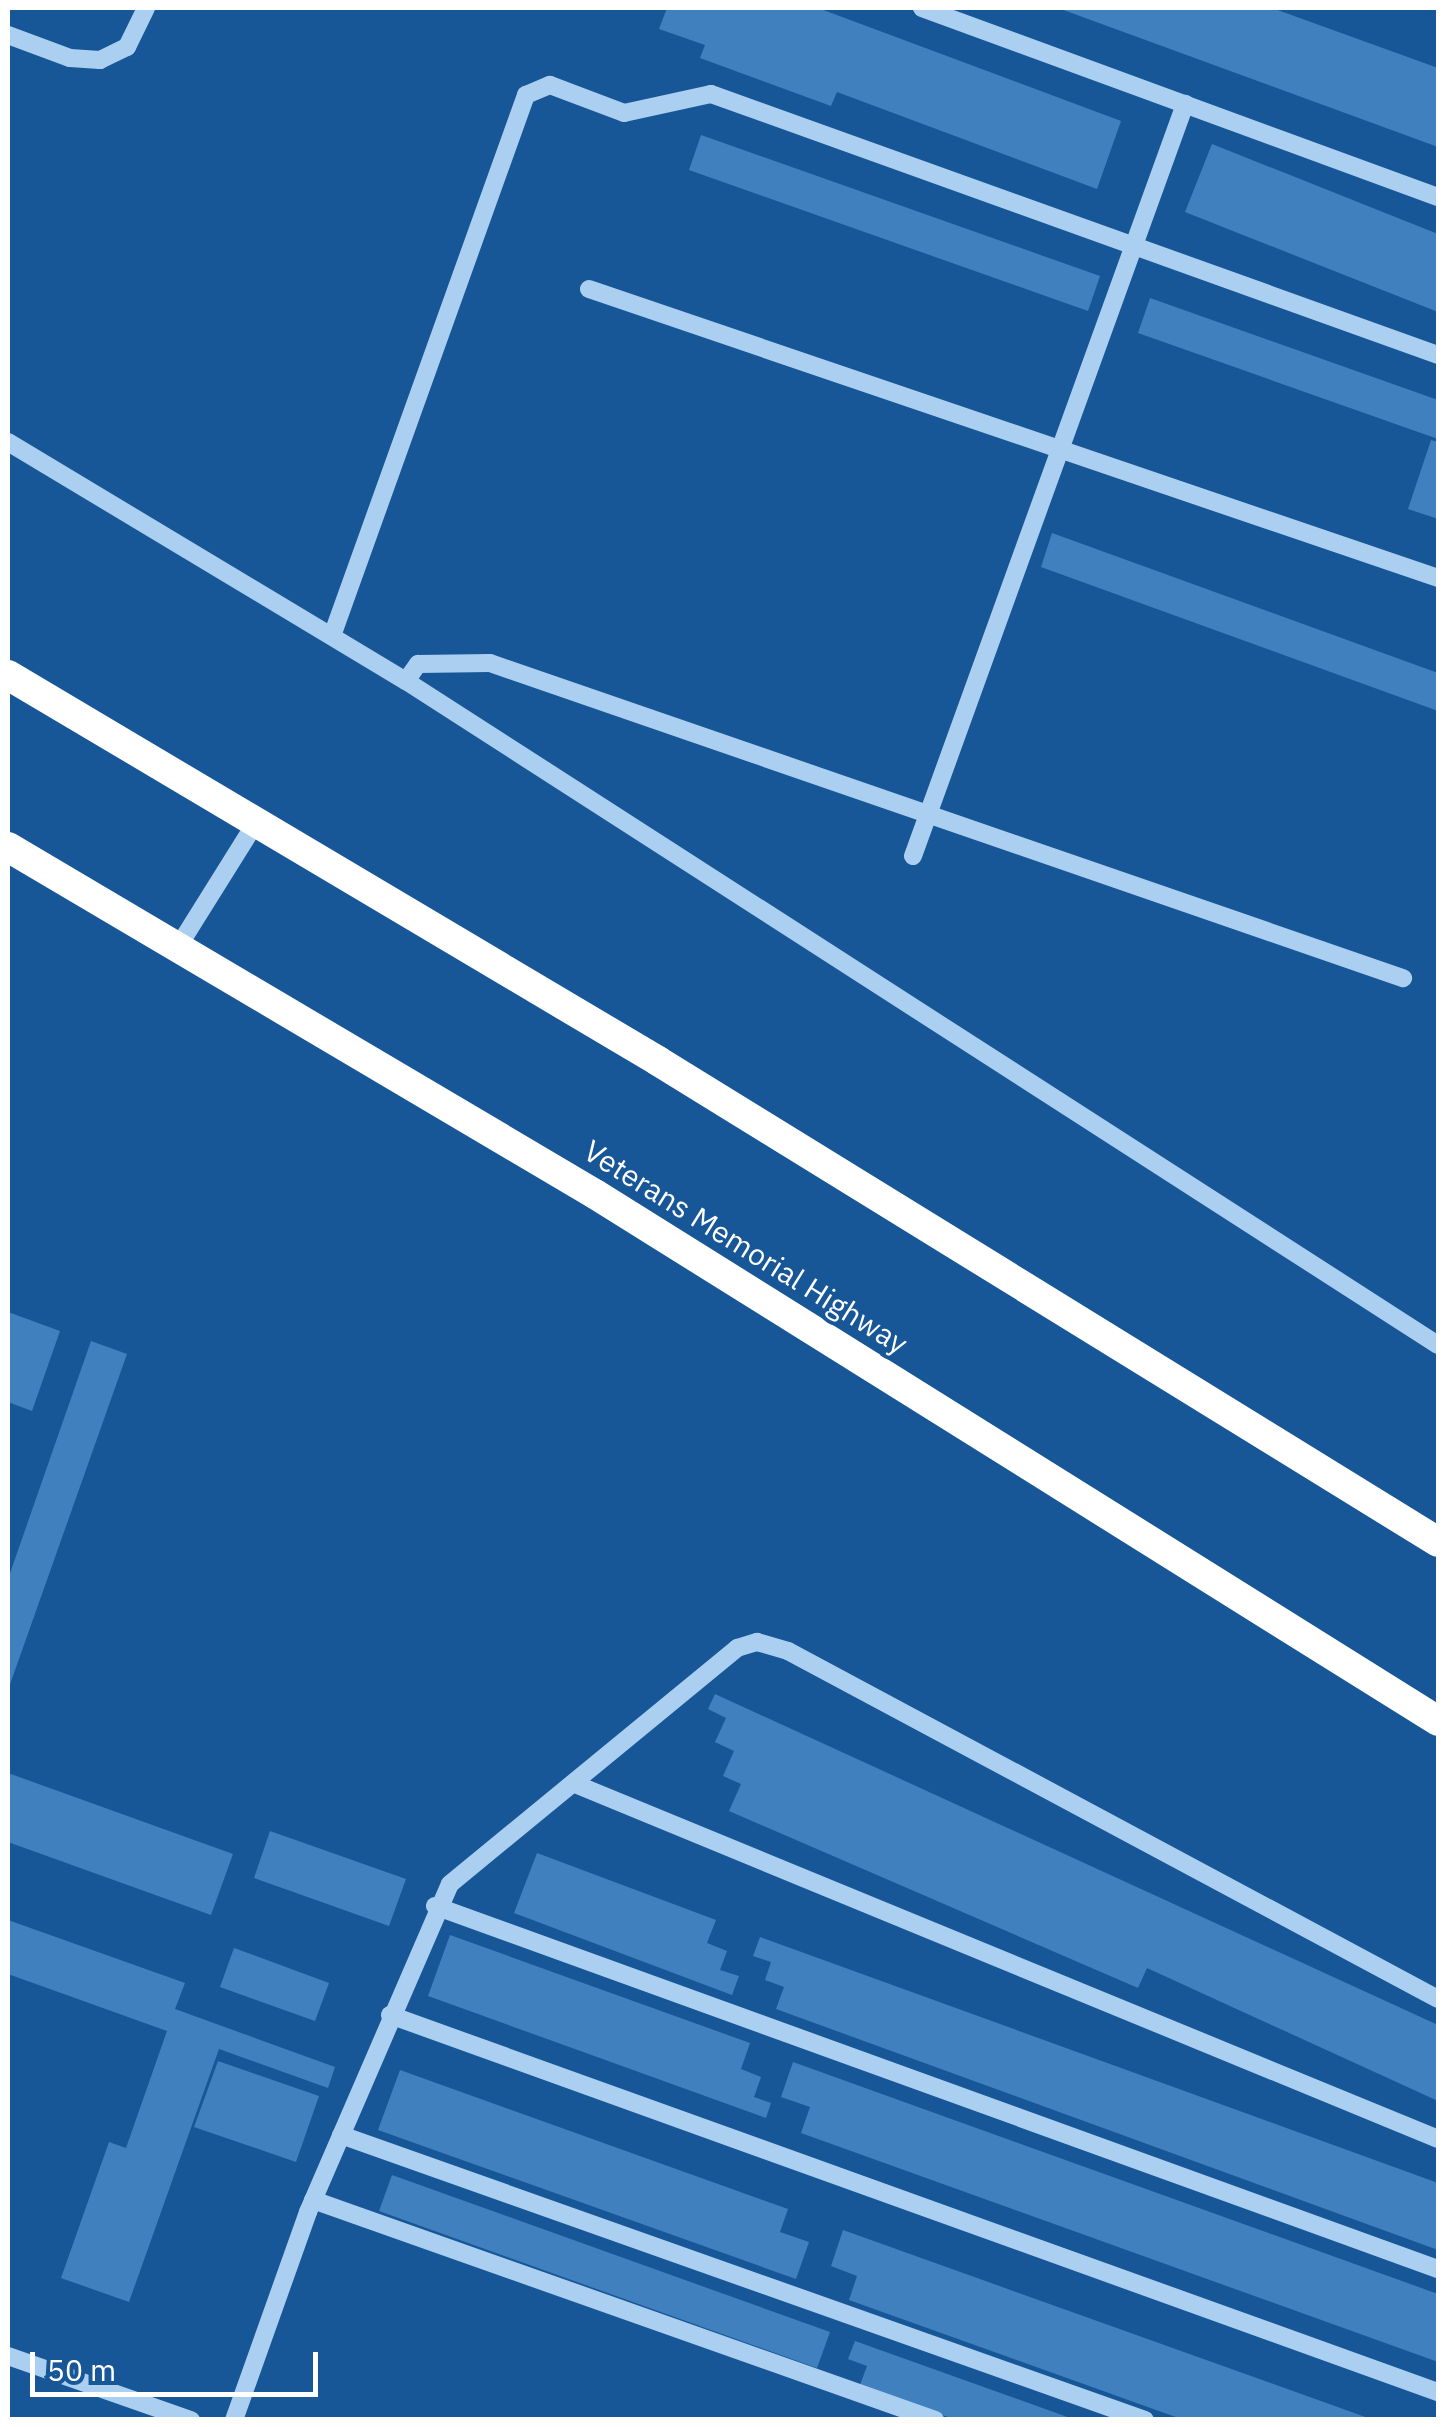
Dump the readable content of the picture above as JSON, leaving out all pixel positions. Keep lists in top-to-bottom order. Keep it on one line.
{"streets":{"highway":["Veterans Memorial Highway"]},"scale_bar":"50 m"}
